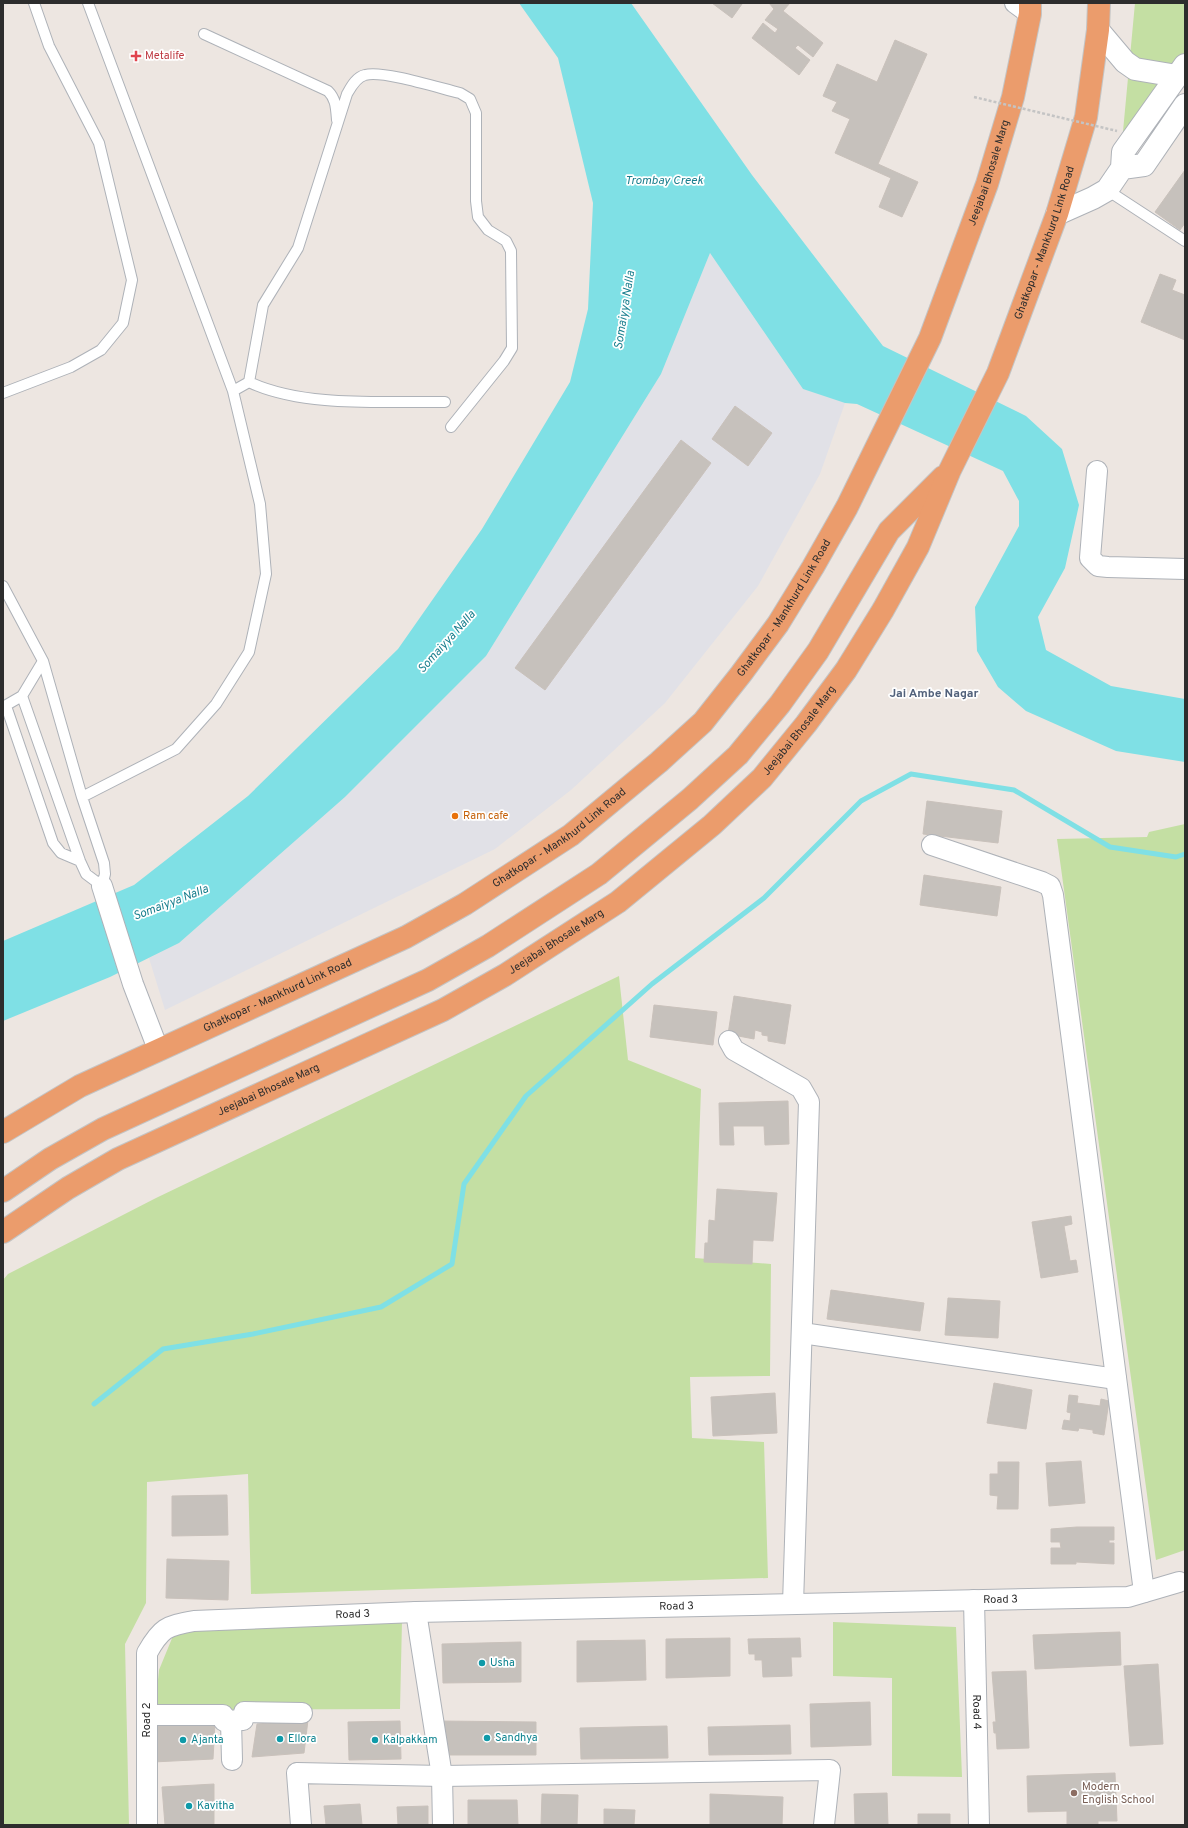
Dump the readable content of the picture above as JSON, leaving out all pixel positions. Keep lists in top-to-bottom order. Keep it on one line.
{"streets":{"highway":["Jeejabai Bhosale Marg","Ghatkopar - Mankhurd Link Road"],"street":["Road 3","Road 4","Road 2"]},"crossings":[["Jeejabai Bhosale Marg","Ghatkopar - Mankhurd Link Road"],["Road 3","Road 4"],["Road 3","Road 2"]],"districts":["Jai Ambe Nagar"],"water":["Trombay Creek","Somaiyya Nalla"],"places":{"health":["Metalife"],"other":["Ram cafe","Usha","Sandhya","Ellora","Ajanta","Kalpakkam","Modern English School","Kavitha"]}}
